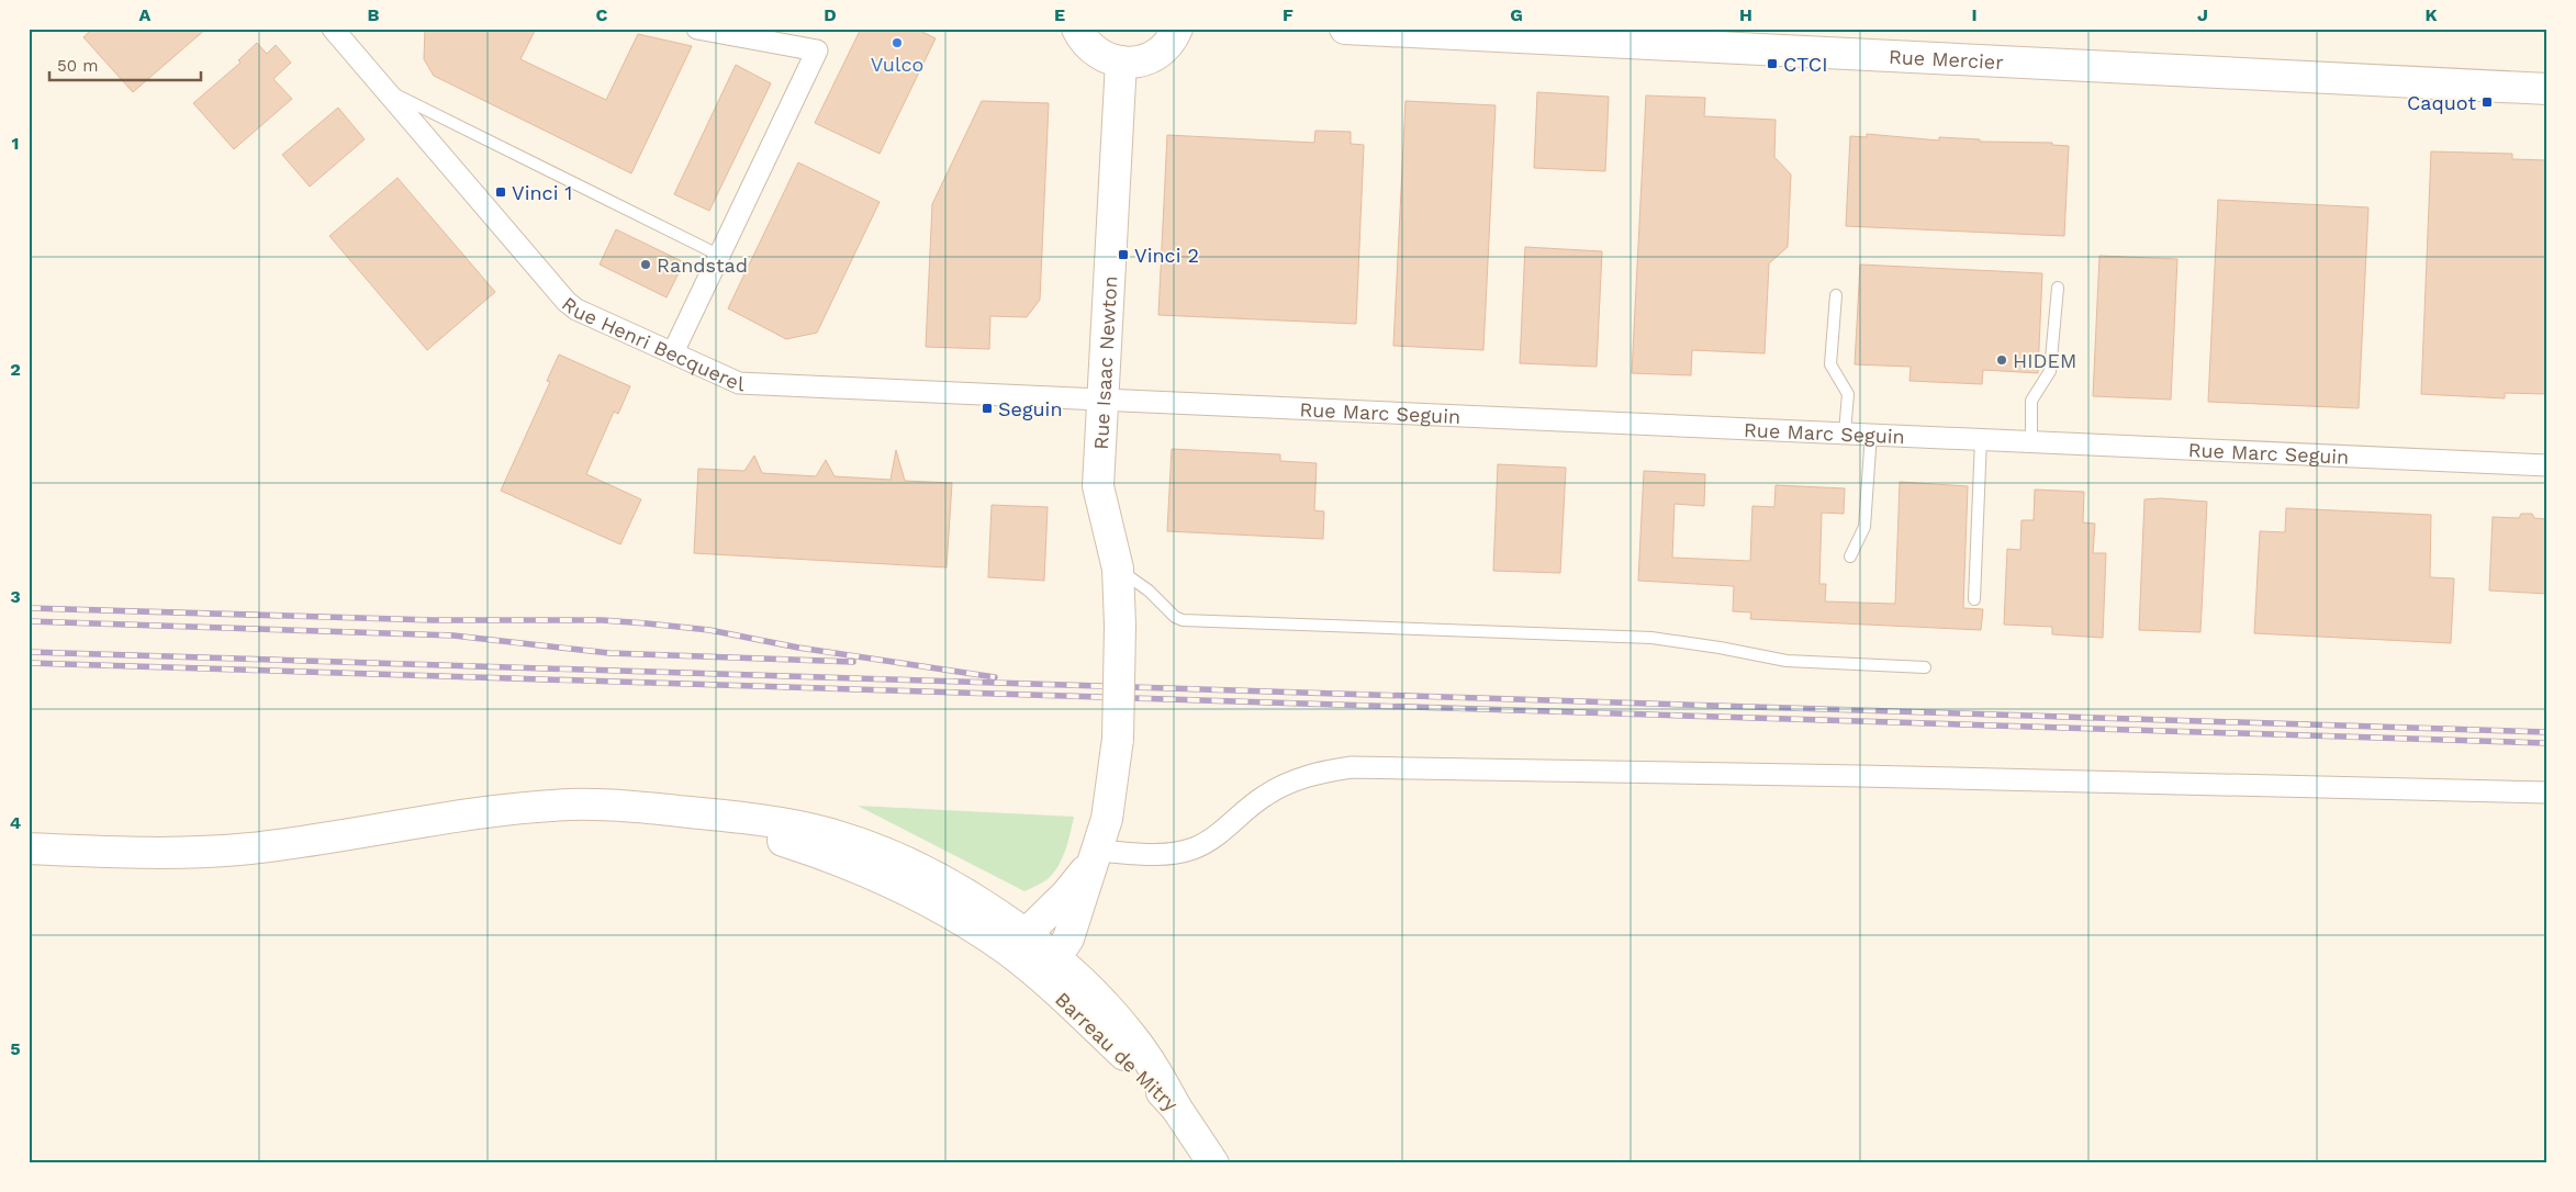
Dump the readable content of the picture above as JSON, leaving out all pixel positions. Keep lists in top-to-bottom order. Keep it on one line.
{"streets":{"street":["Rue Mercier","Rue Henri Becquerel","Rue Isaac Newton","Rue Marc Seguin","Barreau de Mitry"]},"crossings":[["Rue Henri Becquerel","Rue Isaac Newton"],["Rue Henri Becquerel","Rue Marc Seguin"],["Rue Isaac Newton","Rue Marc Seguin"],["Rue Isaac Newton","Barreau de Mitry"]],"places":{"other":["Vulco","Randstad","HIDEM"],"transit":["CTCI","Caquot","Vinci 1","Vinci 2","Seguin"]},"scale_bar":"50 m","grid":{"columns":["A","B","C","D","E","F","G","H","I","J","K"],"rows":["1","2","3","4","5"]}}
